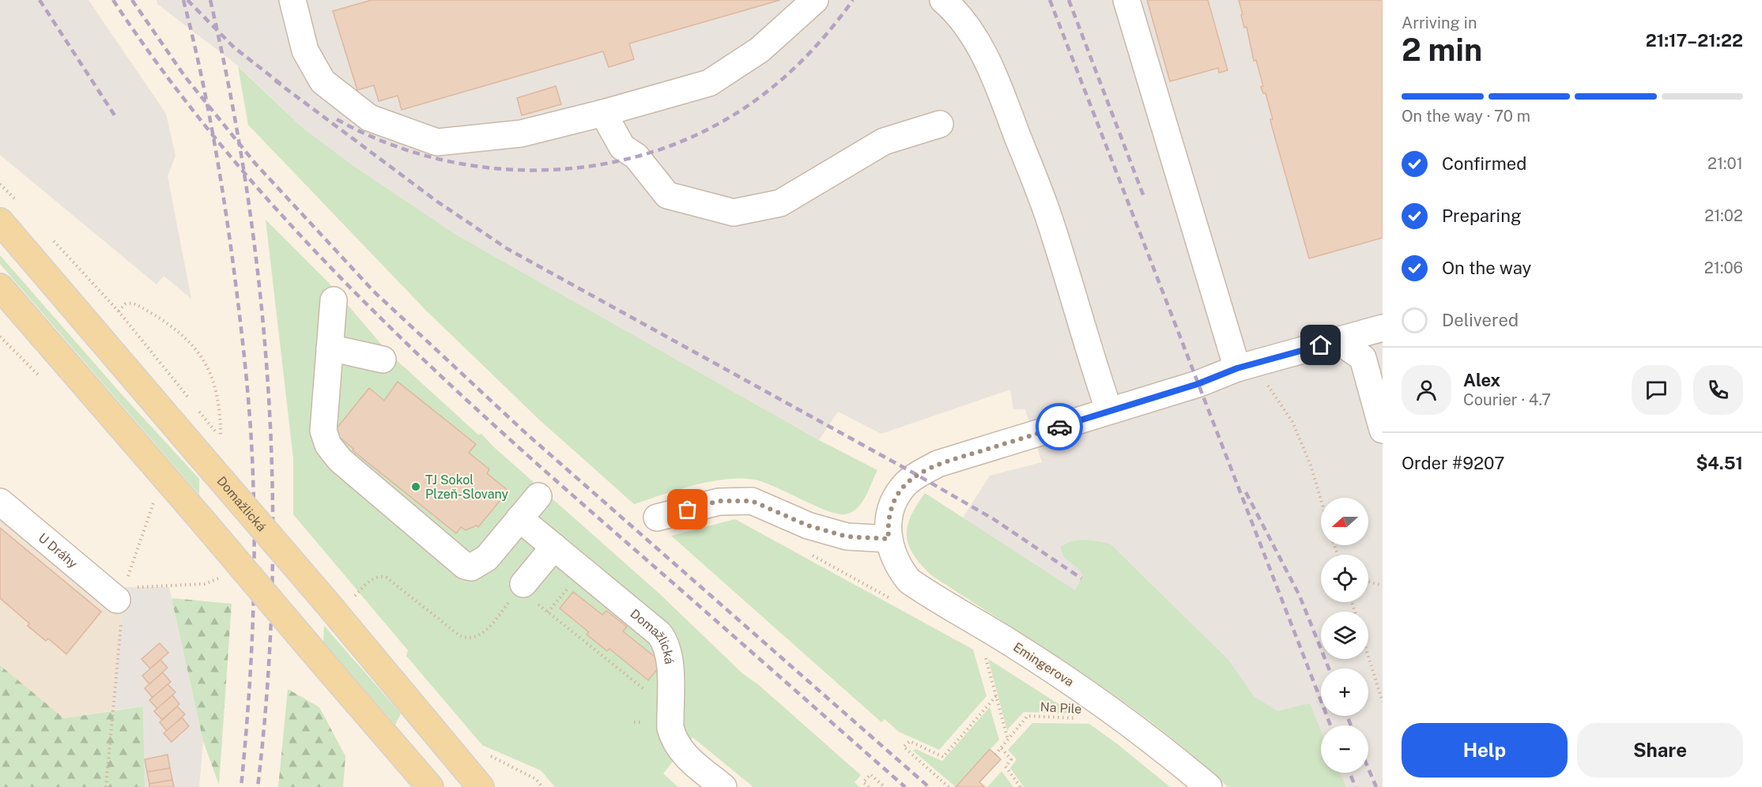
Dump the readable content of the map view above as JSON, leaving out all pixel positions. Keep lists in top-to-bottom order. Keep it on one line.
{"streets":{"main road":["Domažlická"],"street":["U Dráhy","Emingerova"],"path":["Na Pile"]},"crossings":[["Emingerova","Na Pile"]],"places":["TJ Sokol Plzeň-Slovany"],"north":"left","page":{"heading":["2 min","Arriving in","21:17–21:22"],"panel":["Alex","Courier · 4.7","Order #9207","$4.51"],"bar":"On the way · 70 m","list":[["Confirmed","21:01"],["Preparing","21:02"],["On the way","21:06"],"Delivered"],"map_buttons":["+","−"],"buttons":["Help","Share"]}}
